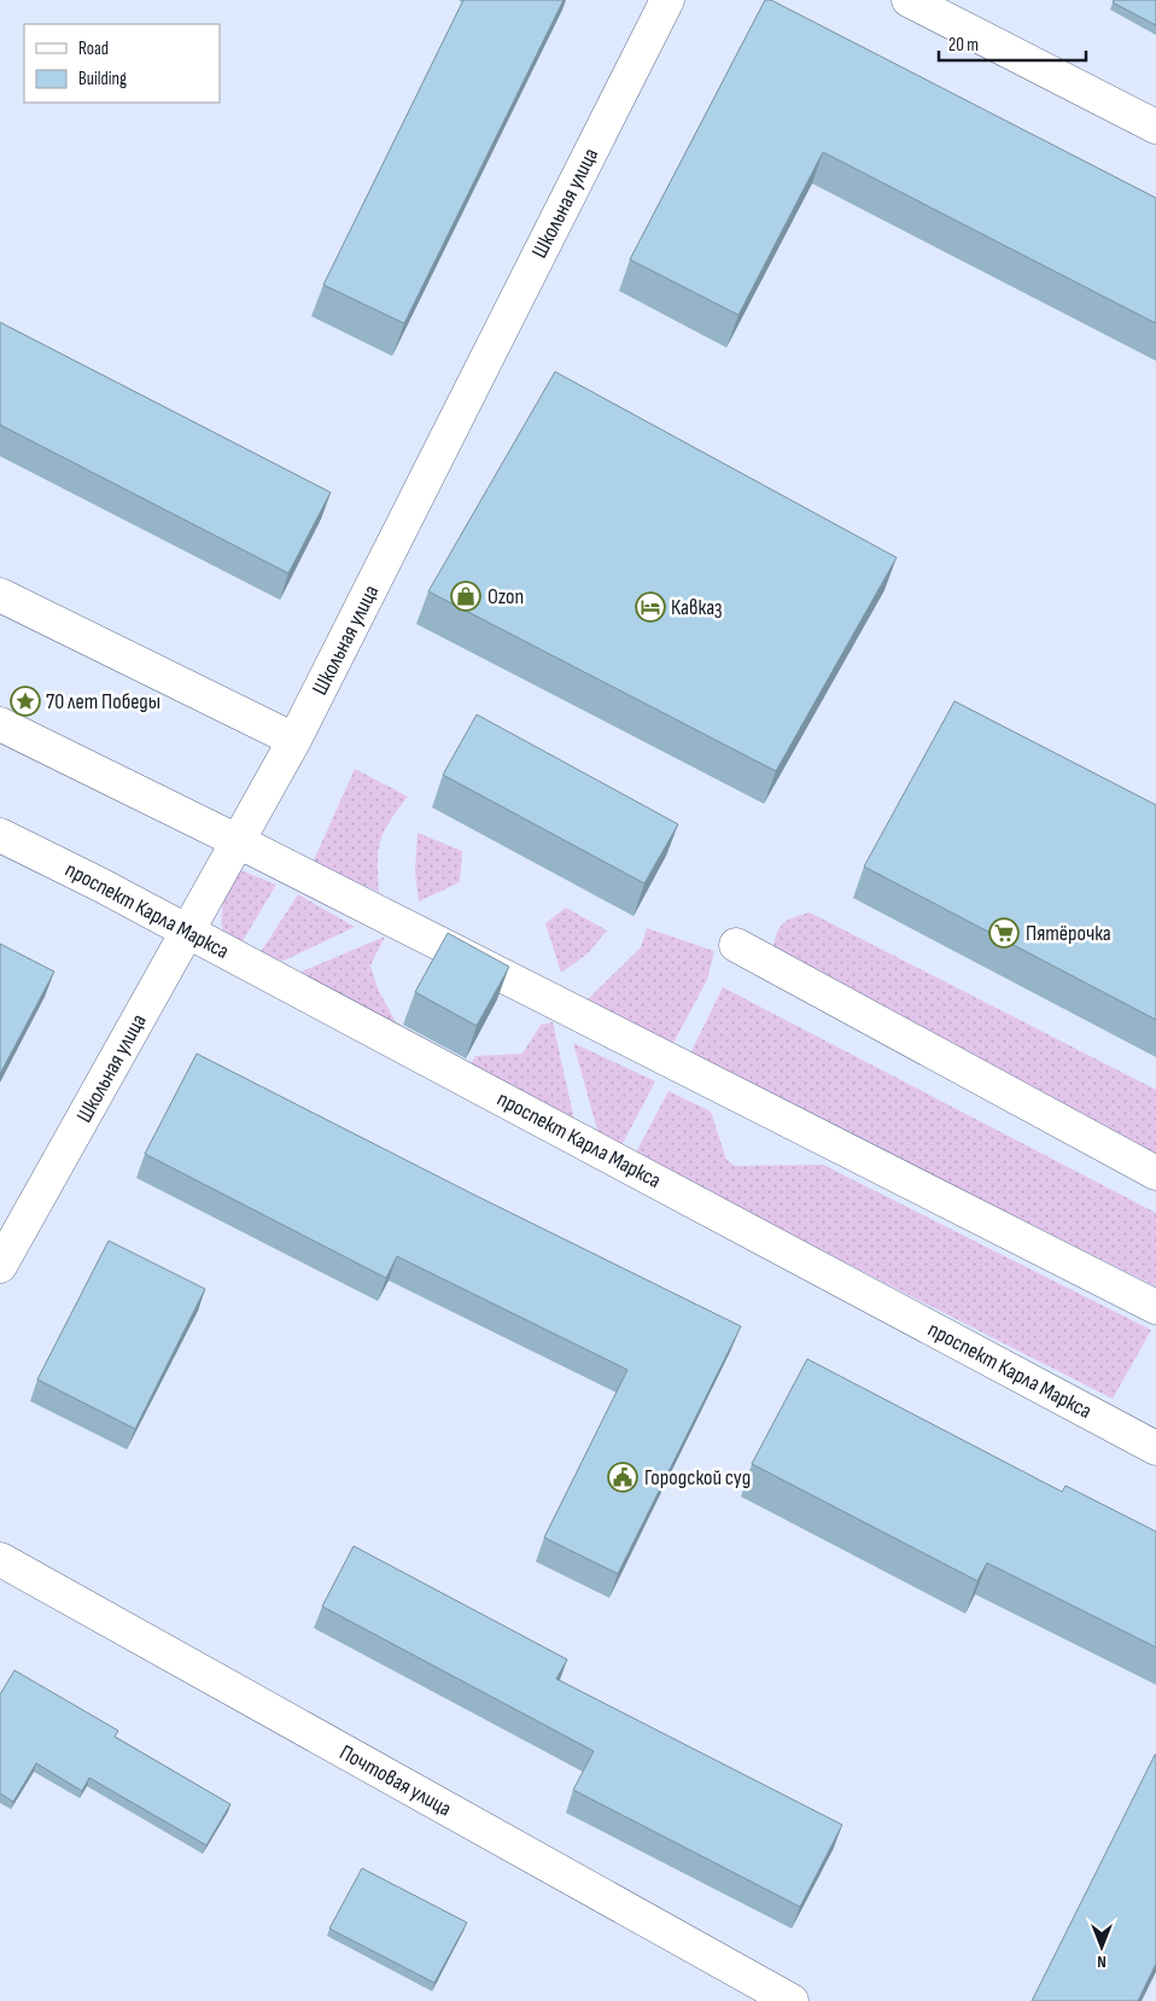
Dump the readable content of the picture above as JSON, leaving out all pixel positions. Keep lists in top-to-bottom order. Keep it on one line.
{"streets":{"street":["Школьная улица","проспект Карла Маркса","Почтовая улица"]},"crossings":[["Школьная улица","проспект Карла Маркса"]],"places":{"shop":["Ozon"],"hotel":["Кавказ"],"place":["70 лет Победы"],"supermarket":["Пятёрочка"],"public building":["Городской суд"]},"legend":["Road","Building"],"scale_bar":"20 m","north":"bottom"}
